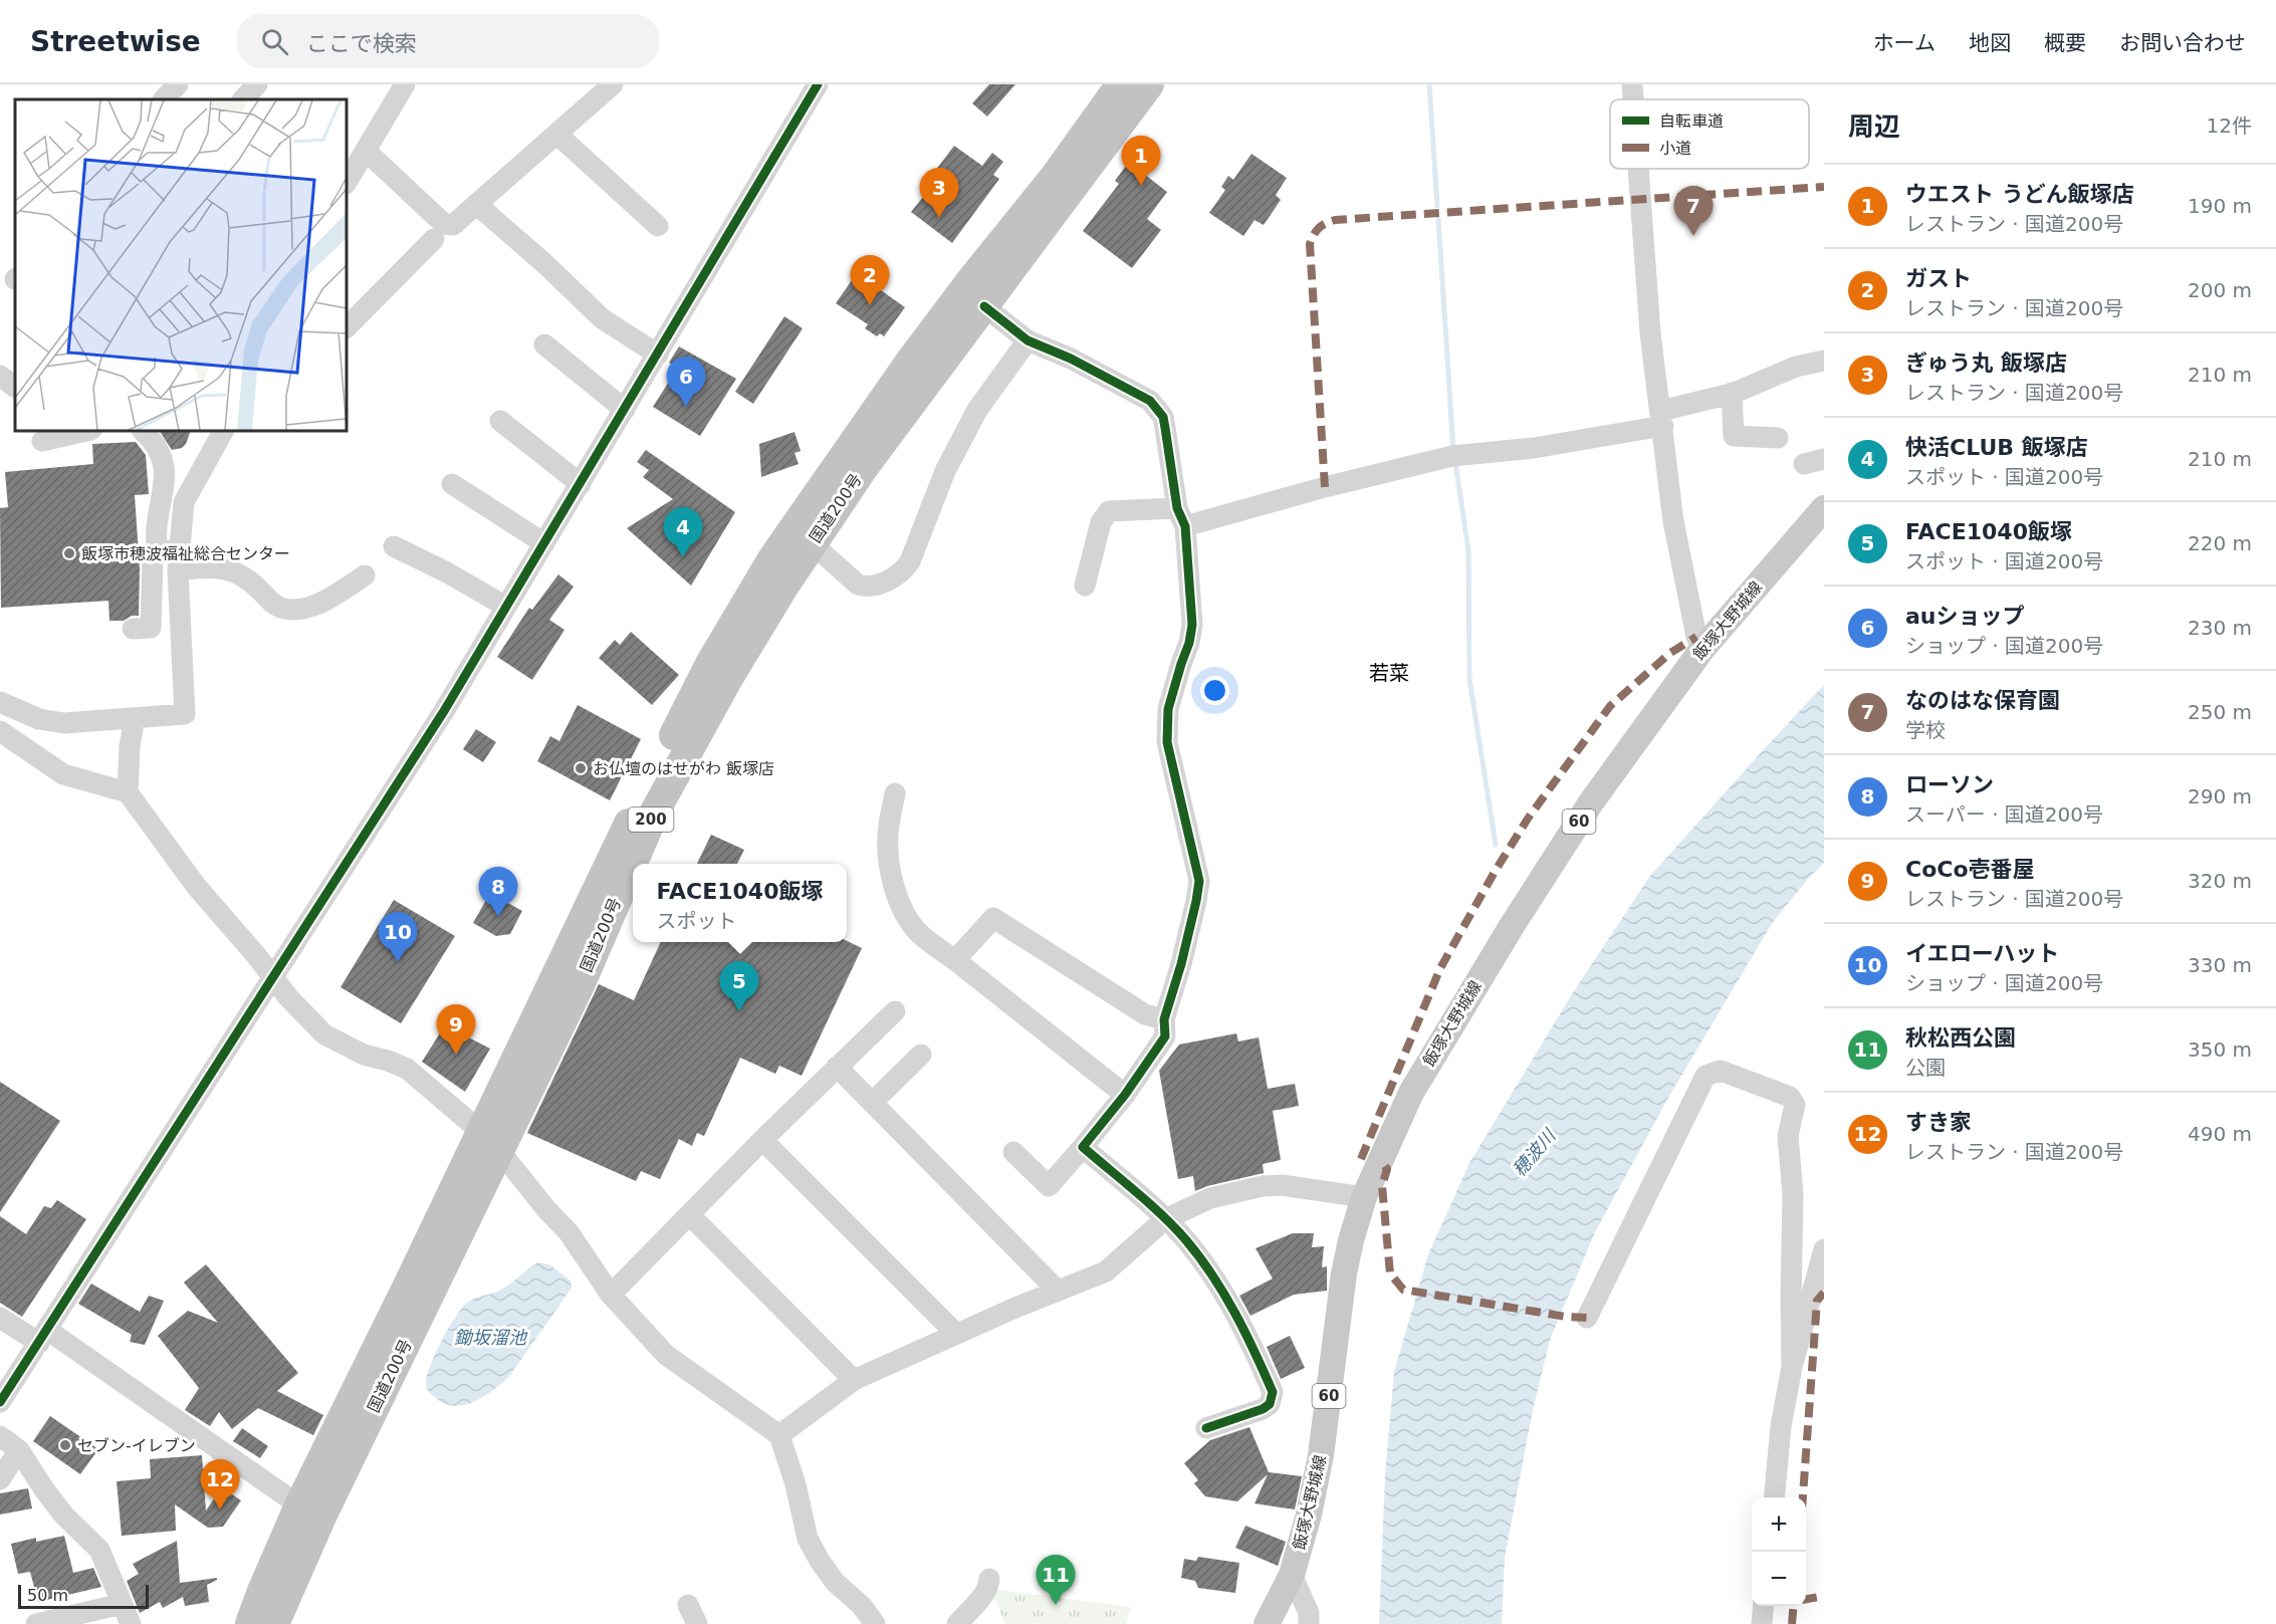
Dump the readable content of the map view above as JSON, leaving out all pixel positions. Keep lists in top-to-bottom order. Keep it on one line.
{"streets":{"highway":["国道200号","200"],"main road":["飯塚大野城線","60"]},"districts":["若菜"],"water":["穂波川","鋤坂溜池"],"places":["飯塚市穂波福祉総合センター","お仏壇のはせがわ 飯塚店","セブン-イレブン"],"legend":["自転車道","小道"],"scale_bar":"50 m","page":{"header":"Streetwise","search":"ここで検索","nav":["ホーム","地図","概要","お問い合わせ"],"heading":["周辺","12件"],"pins":["1","3","7","2","6","4","8","10","5","9","12","11"],"list":[{"mark":"1","name":"ウエスト うどん飯塚店","note":"レストラン · 国道200号","value":"190 m"},{"mark":"2","name":"ガスト","note":"レストラン · 国道200号","value":"200 m"},{"mark":"3","name":"ぎゅう丸 飯塚店","note":"レストラン · 国道200号","value":"210 m"},{"mark":"4","name":"快活CLUB 飯塚店","note":"スポット · 国道200号","value":"210 m"},{"mark":"5","name":"FACE1040飯塚","note":"スポット · 国道200号","value":"220 m"},{"mark":"6","name":"auショップ","note":"ショップ · 国道200号","value":"230 m"},{"mark":"7","name":"なのはな保育園","note":"学校","value":"250 m"},{"mark":"8","name":"ローソン","note":"スーパー · 国道200号","value":"290 m"},{"mark":"9","name":"CoCo壱番屋","note":"レストラン · 国道200号","value":"320 m"},{"mark":"10","name":"イエローハット","note":"ショップ · 国道200号","value":"330 m"},{"mark":"11","name":"秋松西公園","note":"公園","value":"350 m"},{"mark":"12","name":"すき家","note":"レストラン · 国道200号","value":"490 m"}],"popup":["FACE1040飯塚","スポット"],"map_buttons":["+","−"],"scale":"50 m"}}
